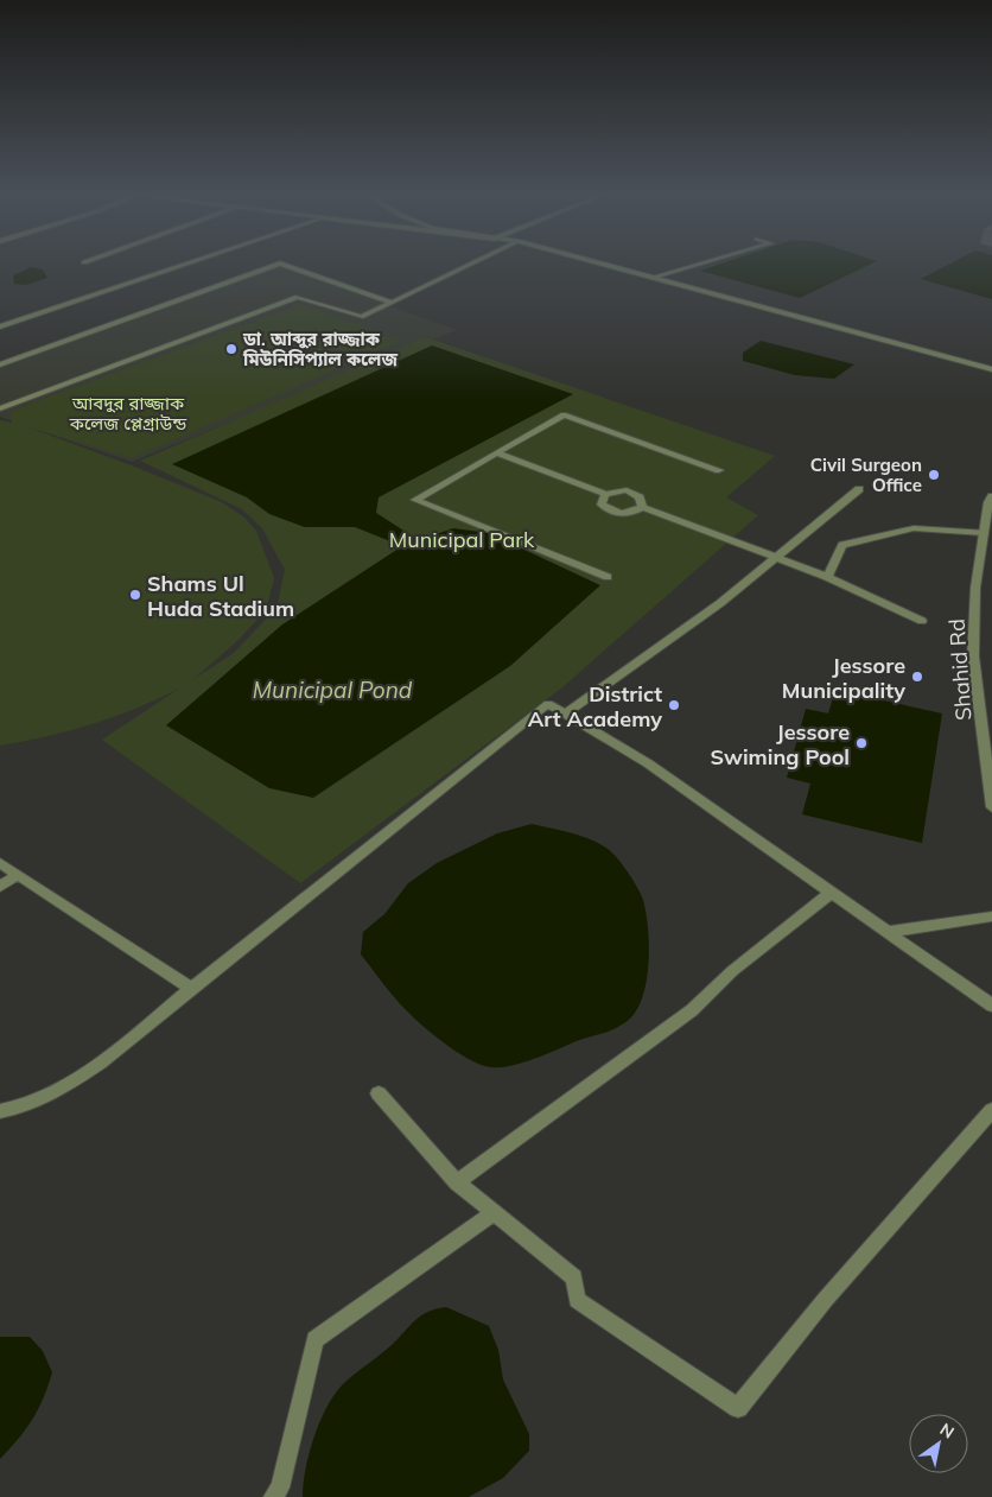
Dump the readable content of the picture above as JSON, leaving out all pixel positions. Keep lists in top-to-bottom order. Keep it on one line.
{"streets":{"street":["Shahid Rd"]},"water":["Municipal Pond"],"parks":["আবদুর রাজ্জাক কলেজ প্লেগ্রাউন্ড","Municipal Park"],"places":["ডা. আব্দুর রাজ্জাক মিউনিসিপ্যাল কলেজ","Civil Surgeon Office","Shams Ul Huda Stadium","Jessore Municipality","District Art Academy","Jessore Swiming Pool"],"north":"top right"}
